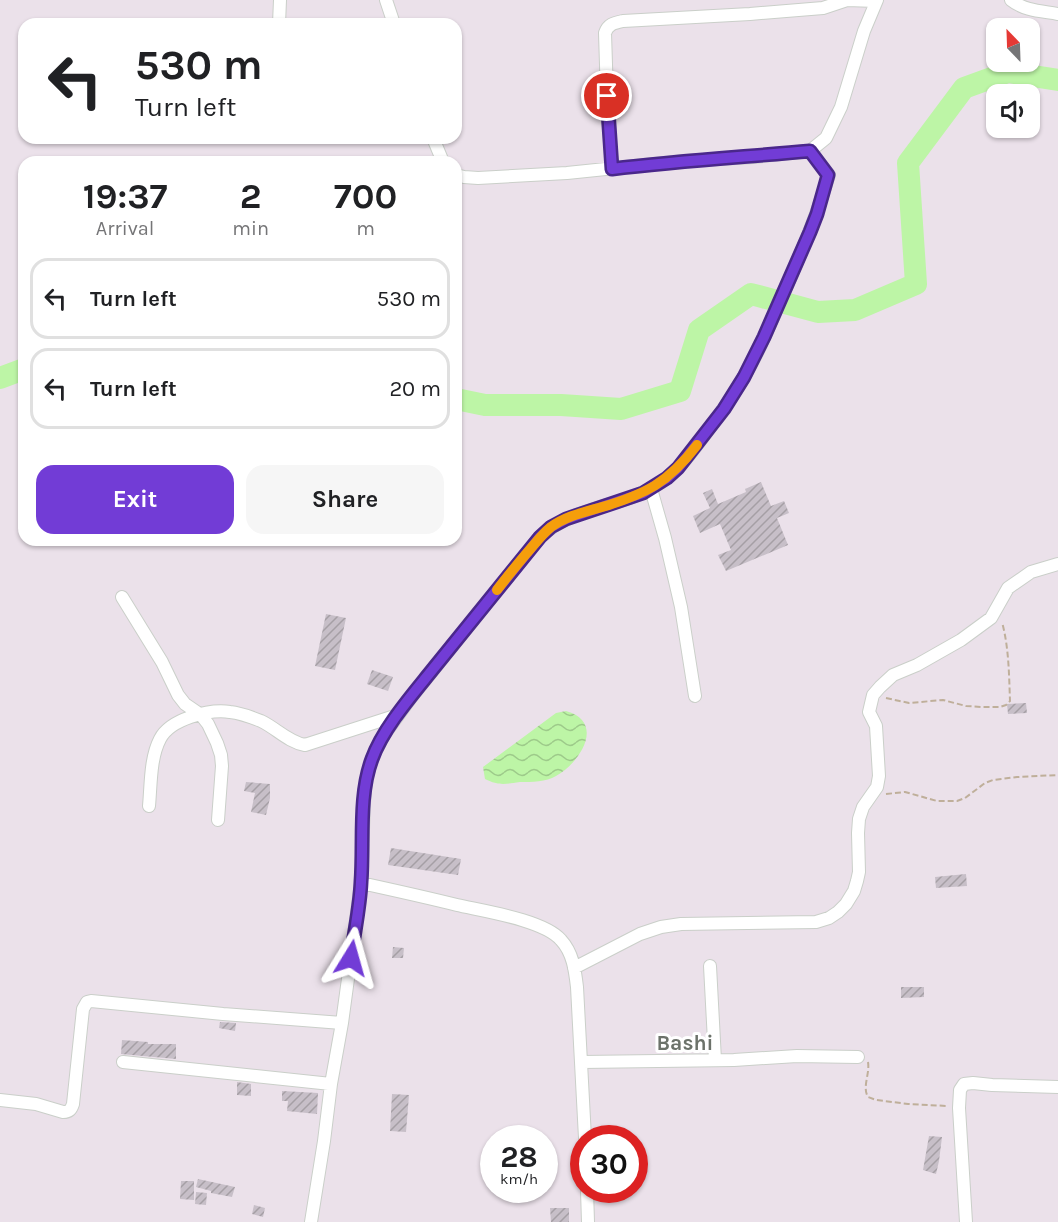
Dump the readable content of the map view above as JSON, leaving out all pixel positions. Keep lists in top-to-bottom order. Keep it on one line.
{"districts":["Bashi"],"north":"top left","page":{"turn":["530 m","Turn left"],"eta":["19:37","Arrival","2","min","700","m"],"list":[{"name":"Turn left","value":"530 m"},{"name":"Turn left","value":"20 m"}],"buttons":["Exit","Share"],"speed":"28 km/h","limit":"30"}}
